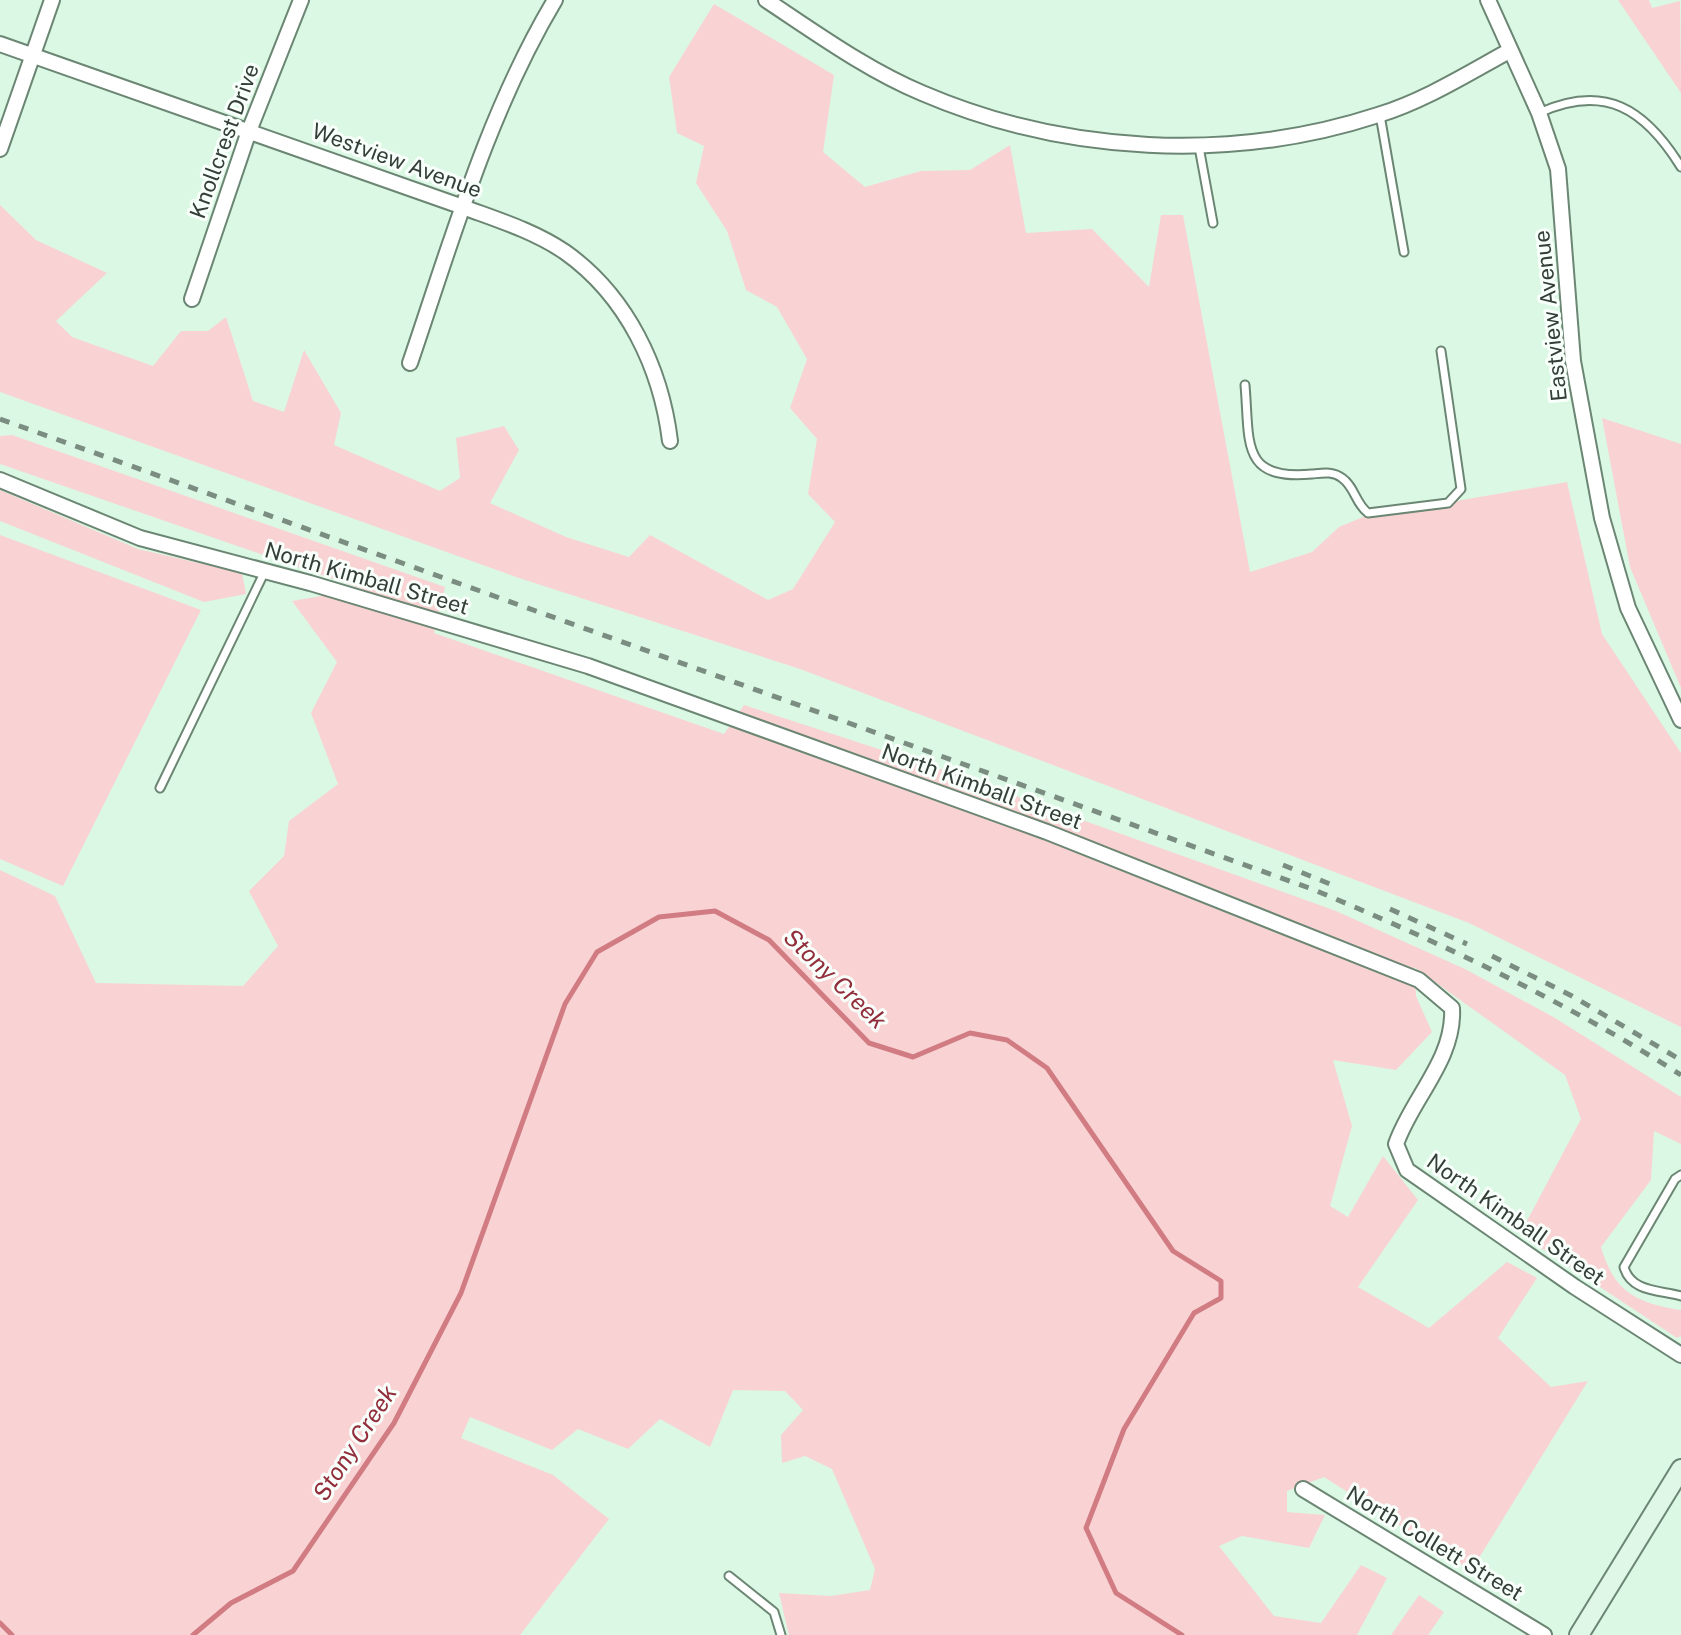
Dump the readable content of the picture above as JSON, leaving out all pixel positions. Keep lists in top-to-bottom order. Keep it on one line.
{"streets":{"street":["Knollcrest Drive","Westview Avenue","Eastview Avenue","North Kimball Street","North Collett Street"]},"crossings":[["Knollcrest Drive","Westview Avenue"]],"water":["Stony Creek"]}
